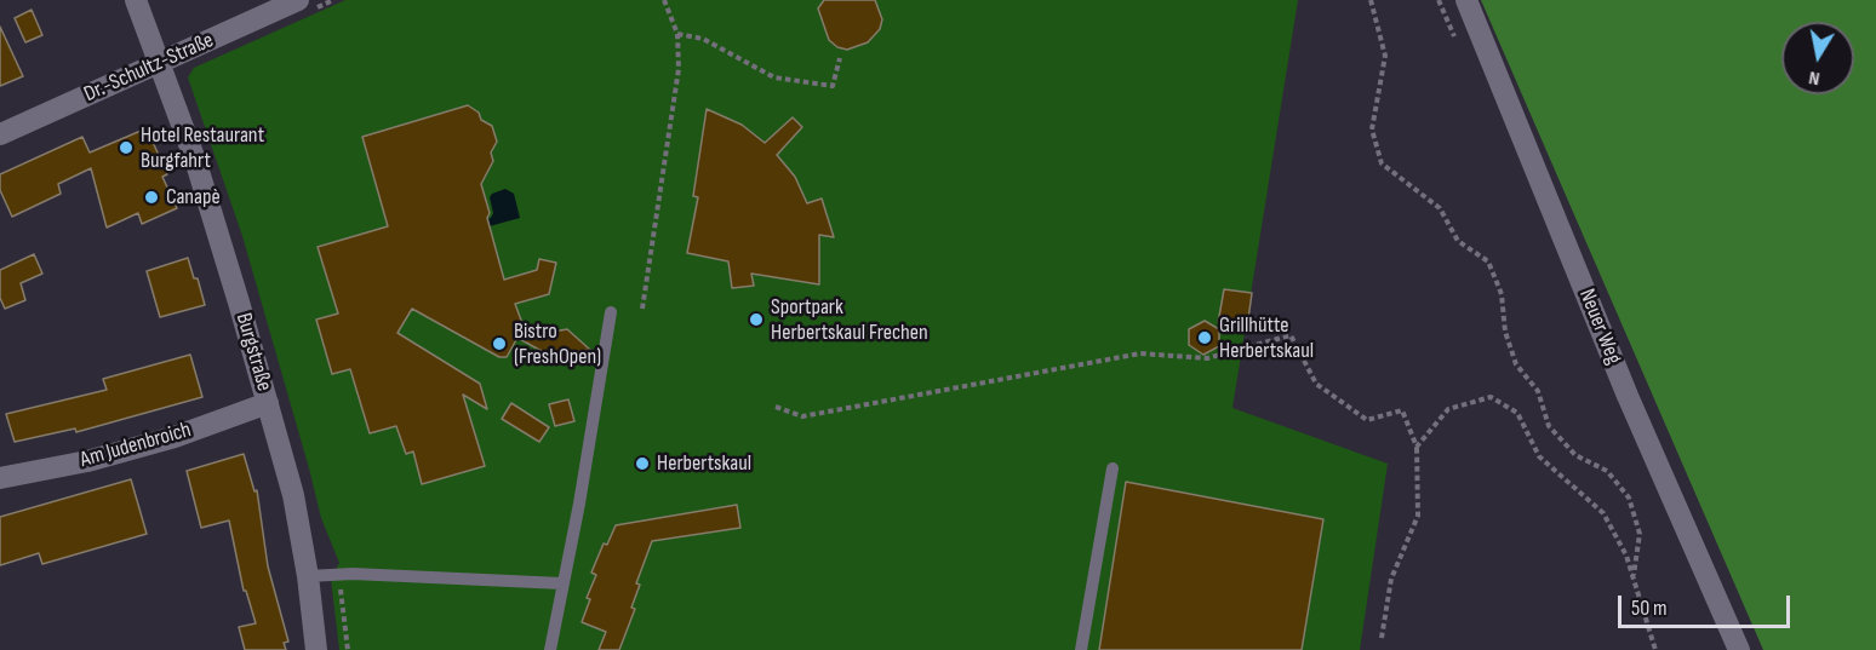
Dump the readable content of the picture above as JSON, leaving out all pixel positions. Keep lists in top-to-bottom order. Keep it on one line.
{"streets":{"street":["Dr.-Schultz-Straße","Neuer Weg","Burgstraße","Am Judenbroich"]},"crossings":[["Dr.-Schultz-Straße","Burgstraße"],["Burgstraße","Am Judenbroich"]],"places":["Hotel Restaurant Burgfahrt","Canapè","Sportpark Herbertskaul Frechen","Grillhütte Herbertskaul","Bistro (FreshOpen)","Herbertskaul"],"scale_bar":"50 m","north":"bottom"}
